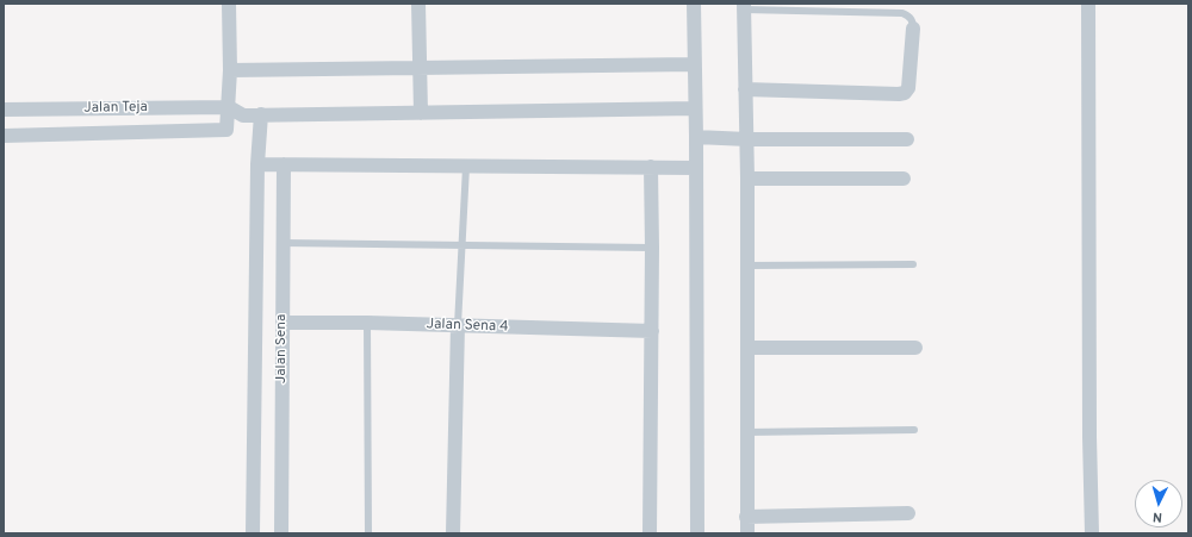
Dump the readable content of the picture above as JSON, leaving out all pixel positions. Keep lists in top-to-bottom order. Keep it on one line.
{"streets":{"street":["Jalan Teja","Jalan Sena 4","Jalan Sena"]},"crossings":[["Jalan Sena 4","Jalan Sena"]],"north":"bottom"}
